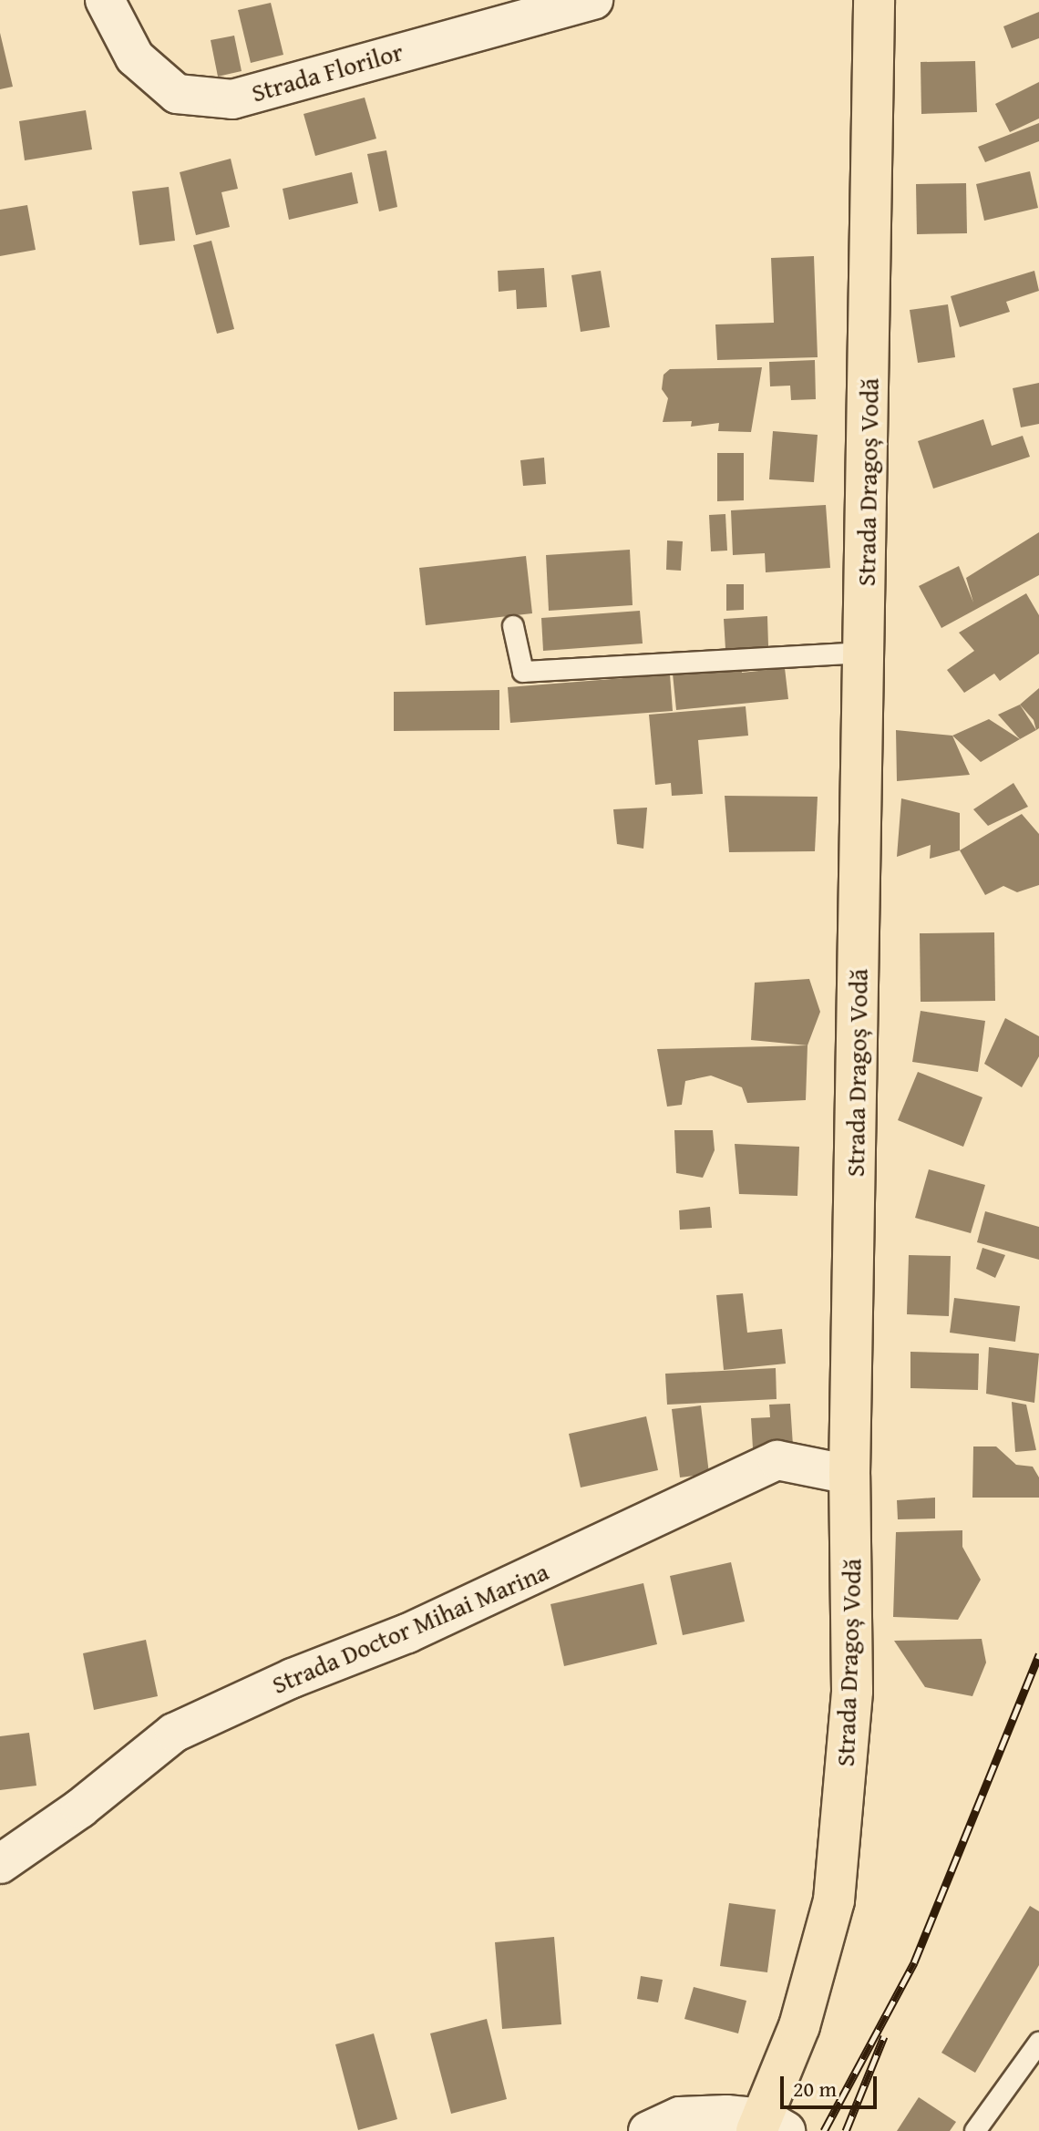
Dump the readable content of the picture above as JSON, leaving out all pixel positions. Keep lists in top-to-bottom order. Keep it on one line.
{"streets":{"main road":["Strada Dragoș Vodă"],"street":["Strada Florilor","Strada Doctor Mihai Marina"]},"crossings":[["Strada Dragoș Vodă","Strada Doctor Mihai Marina"]],"scale_bar":"20 m"}
